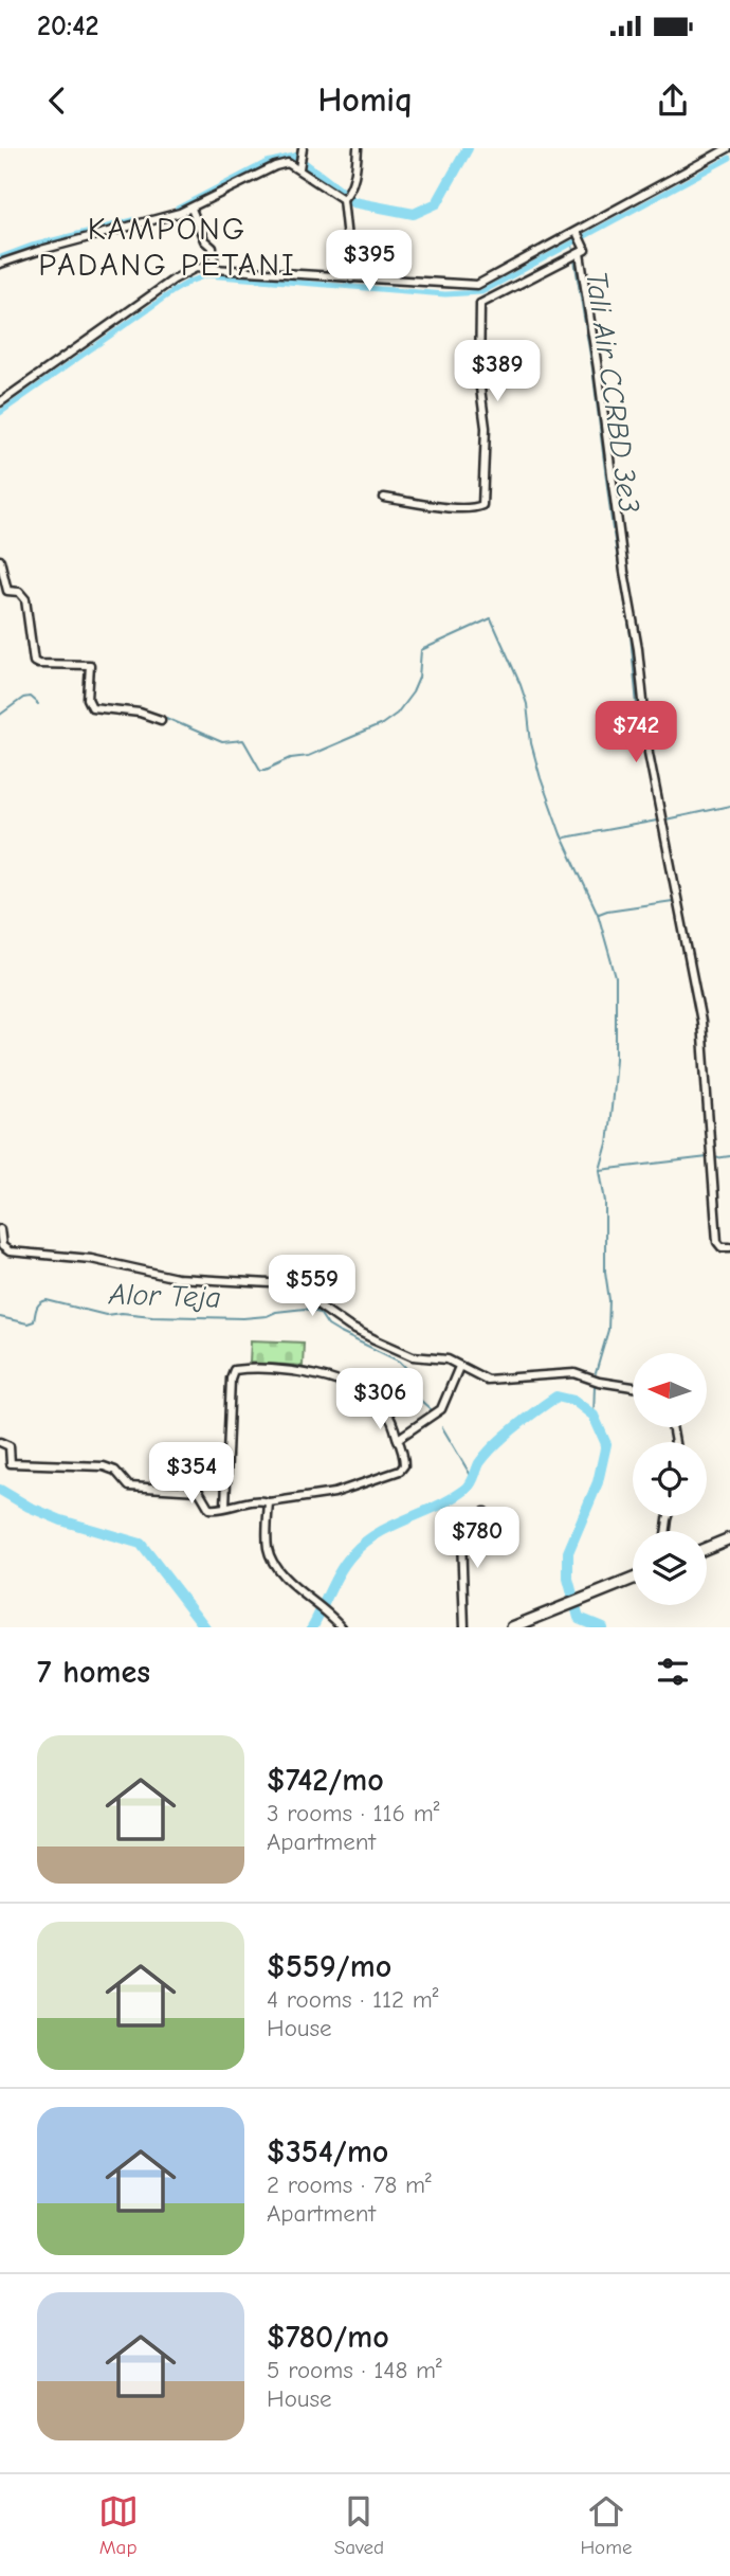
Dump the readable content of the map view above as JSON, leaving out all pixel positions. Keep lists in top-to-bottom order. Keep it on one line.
{"districts":["KAMPONG PADANG PETANI"],"water":["Tali Air CCRBD 3e3","Alor Teja"],"north":"left","page":{"status":"20:42","header":"Homiq","price":["$395","$389","$742","$559","$306","$354","$780"],"heading":"7 homes","list":[{"name":"$742/mo","note":"3 rooms · 116 m² · Apartment"},{"name":"$559/mo","note":"4 rooms · 112 m² · House"},{"name":"$354/mo","note":"2 rooms · 78 m² · Apartment"},{"name":"$780/mo","note":"5 rooms · 148 m² · House"}],"tabs":["Map","Saved","Home"]}}
